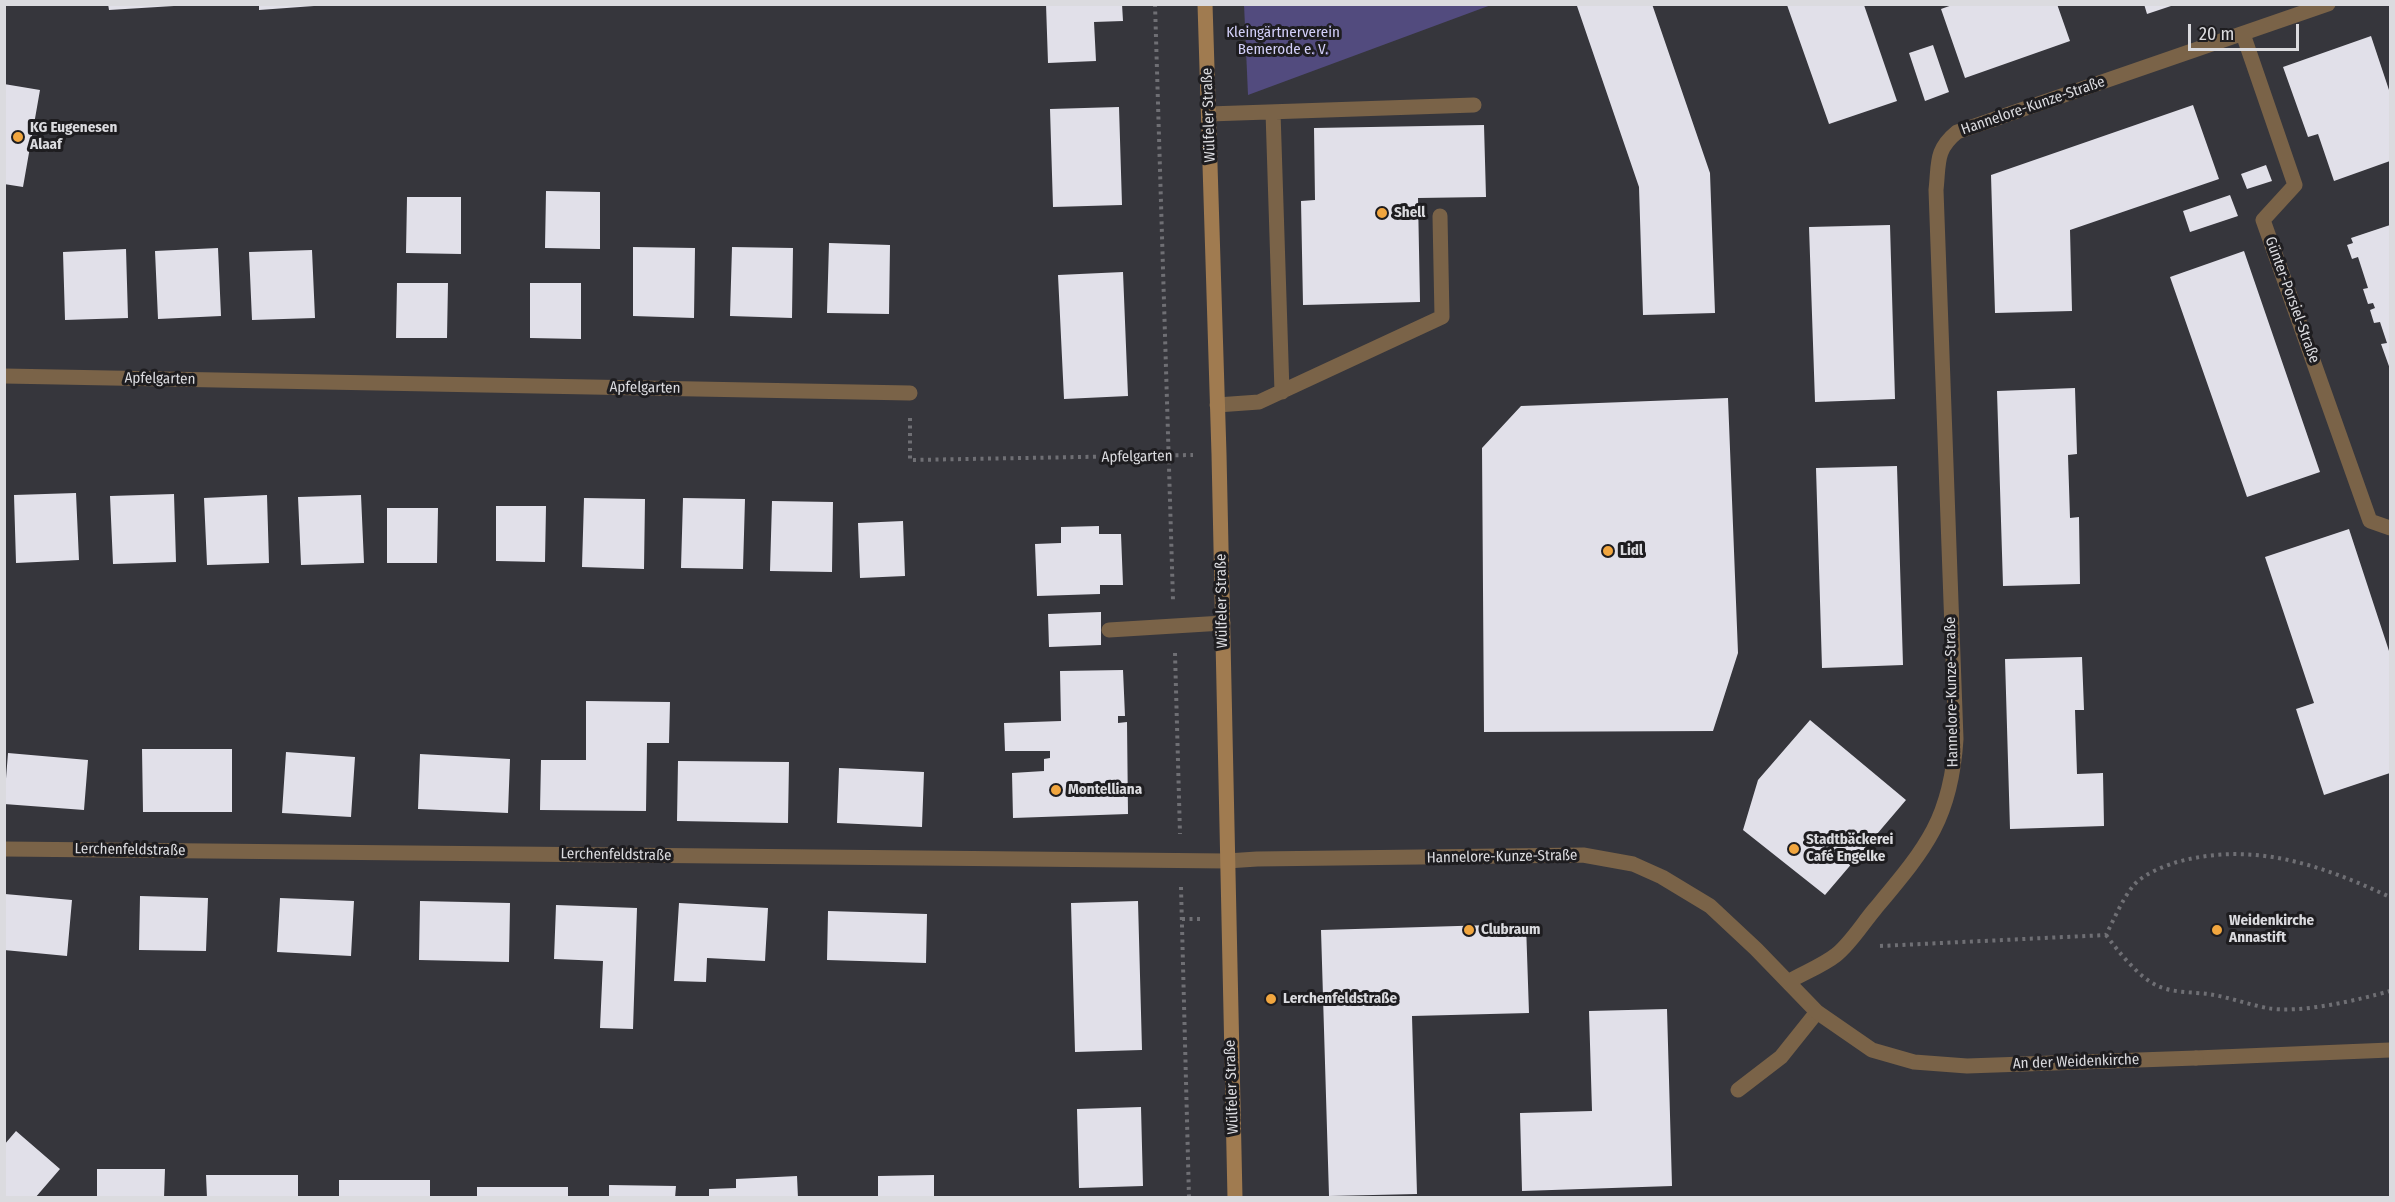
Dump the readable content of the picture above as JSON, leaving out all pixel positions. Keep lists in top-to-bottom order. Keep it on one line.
{"streets":{"main road":["Wülfeler Straße"],"street":["Hannelore-Kunze-Straße","Günter-Porsiel-Straße","Apfelgarten","Lerchenfeldstraße","An der Weidenkirche"]},"crossings":[["Hannelore-Kunze-Straße","Wülfeler Straße"],["Hannelore-Kunze-Straße","Günter-Porsiel-Straße"],["Hannelore-Kunze-Straße","Lerchenfeldstraße"],["Hannelore-Kunze-Straße","An der Weidenkirche"],["Wülfeler Straße","Apfelgarten"],["Wülfeler Straße","Lerchenfeldstraße"]],"parks":["Kleingärtnerverein Bemerode e. V."],"places":["KG Eugenesen Alaaf","Shell","Lidl","Montelliana","Stadtbäckerei Café Engelke","Clubraum","Weidenkirche Annastift","Lerchenfeldstraße"],"scale_bar":"20 m"}
